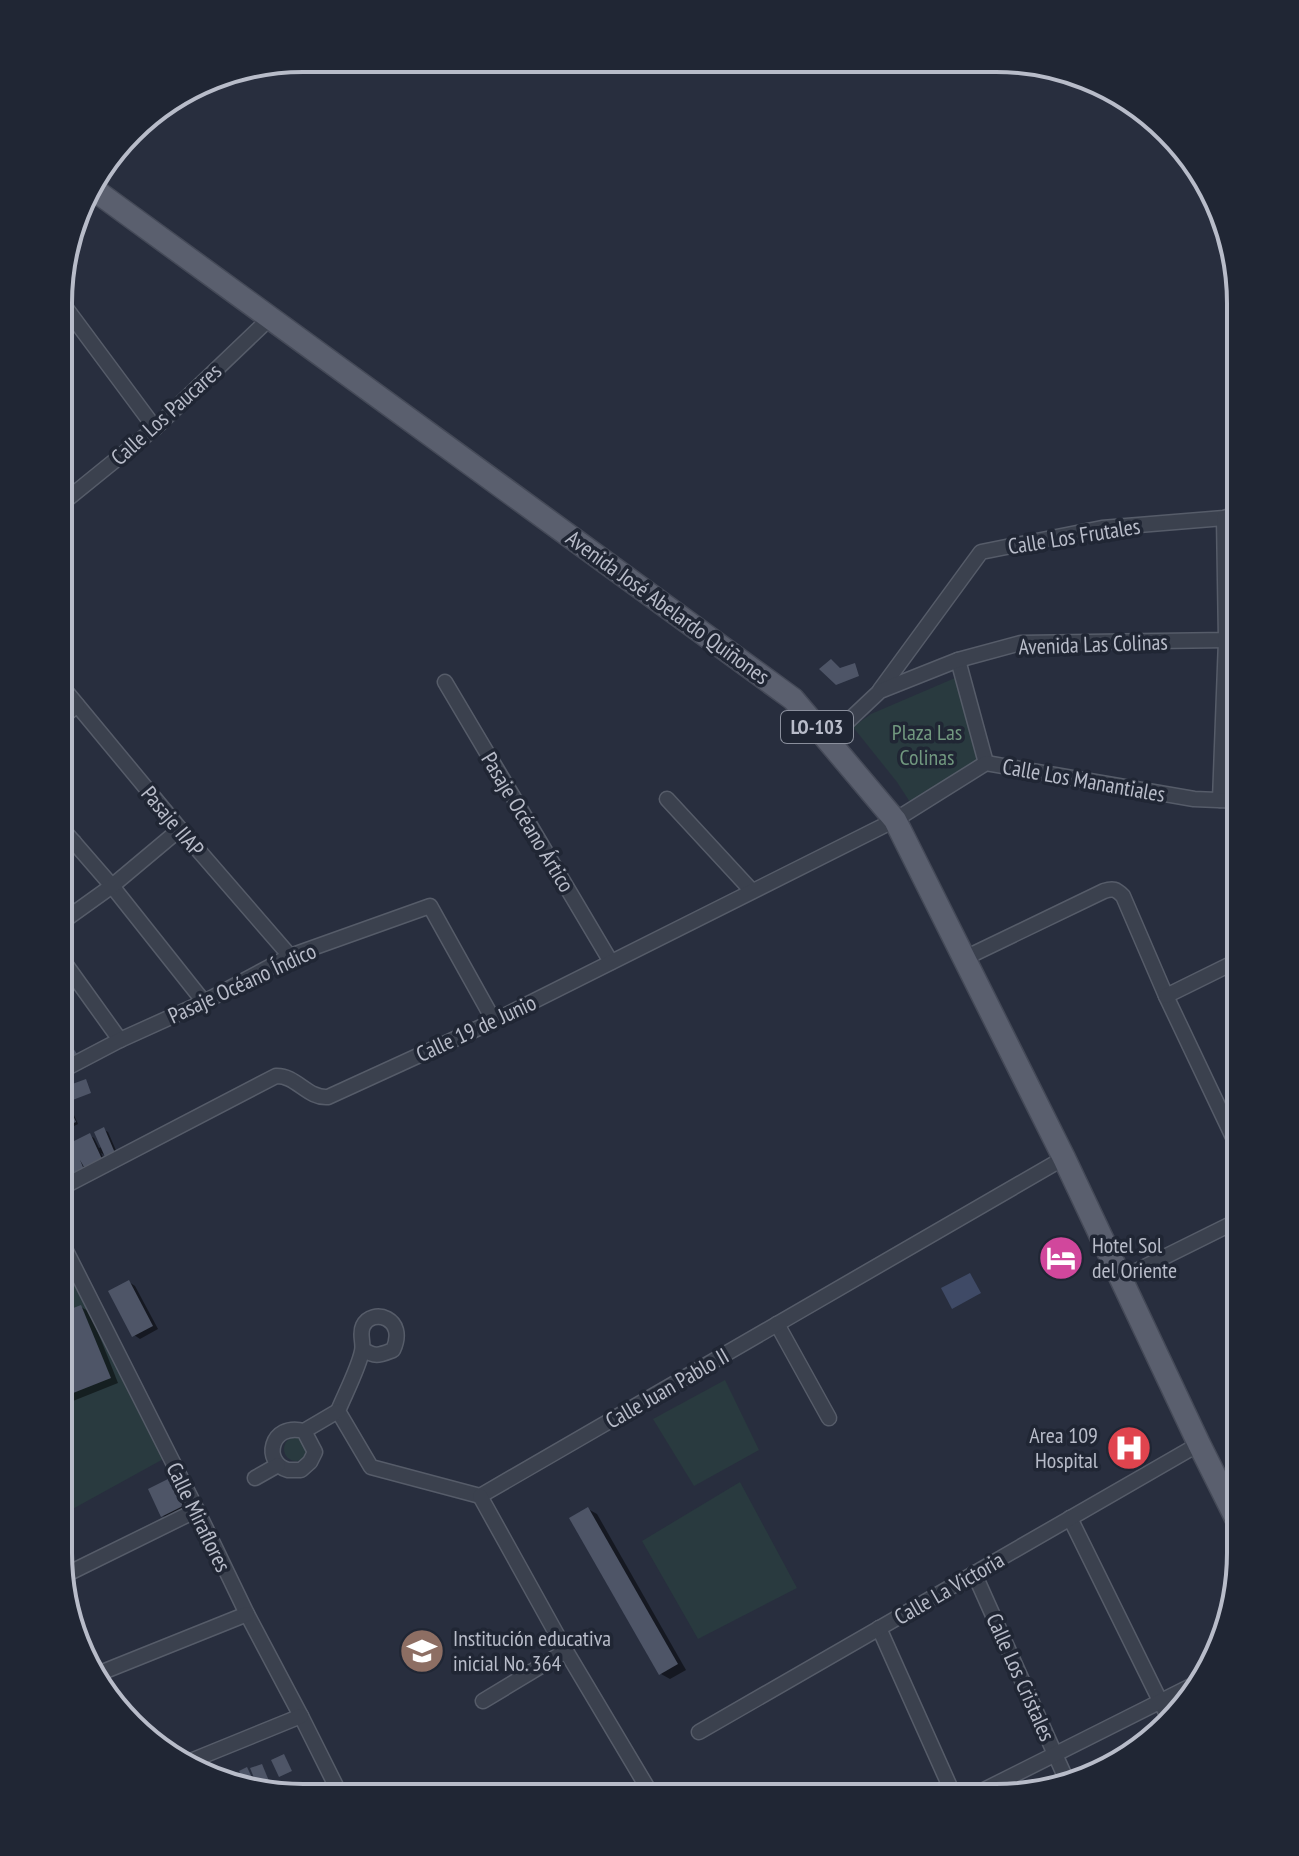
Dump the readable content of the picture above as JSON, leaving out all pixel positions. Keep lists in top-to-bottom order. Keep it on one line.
{"streets":{"main road":["Avenida José Abelardo Quiñones","LO-103"],"street":["Calle Los Paucares","Calle Los Frutales","Avenida Las Colinas","Calle Los Manantiales","Pasaje IIAP","Pasaje Océano Ártico","Pasaje Océano Índico","Calle 19 de Junio","Calle Juan Pablo II","Calle Miraflores","Calle La Victoria","Calle Los Cristales"]},"crossings":[["Calle Los Paucares","Avenida José Abelardo Quiñones"],["Calle Los Frutales","Avenida Las Colinas"],["Avenida José Abelardo Quiñones","Avenida Las Colinas"],["Avenida José Abelardo Quiñones","Calle Los Manantiales"],["Avenida José Abelardo Quiñones","Calle 19 de Junio"],["Avenida José Abelardo Quiñones","Calle Juan Pablo II"],["Avenida José Abelardo Quiñones","Calle La Victoria"],["Calle Los Manantiales","Calle 19 de Junio"],["Pasaje IIAP","Pasaje Océano Índico"],["Pasaje Océano Ártico","Calle 19 de Junio"],["Pasaje Océano Índico","Calle 19 de Junio"],["Calle La Victoria","Calle Los Cristales"]],"parks":["Plaza Las Colinas"],"places":{"hotel":["Hotel Sol del Oriente"],"hospital":["Area 109 Hospital"],"school or university":["Institución educativa inicial No. 364"]}}
